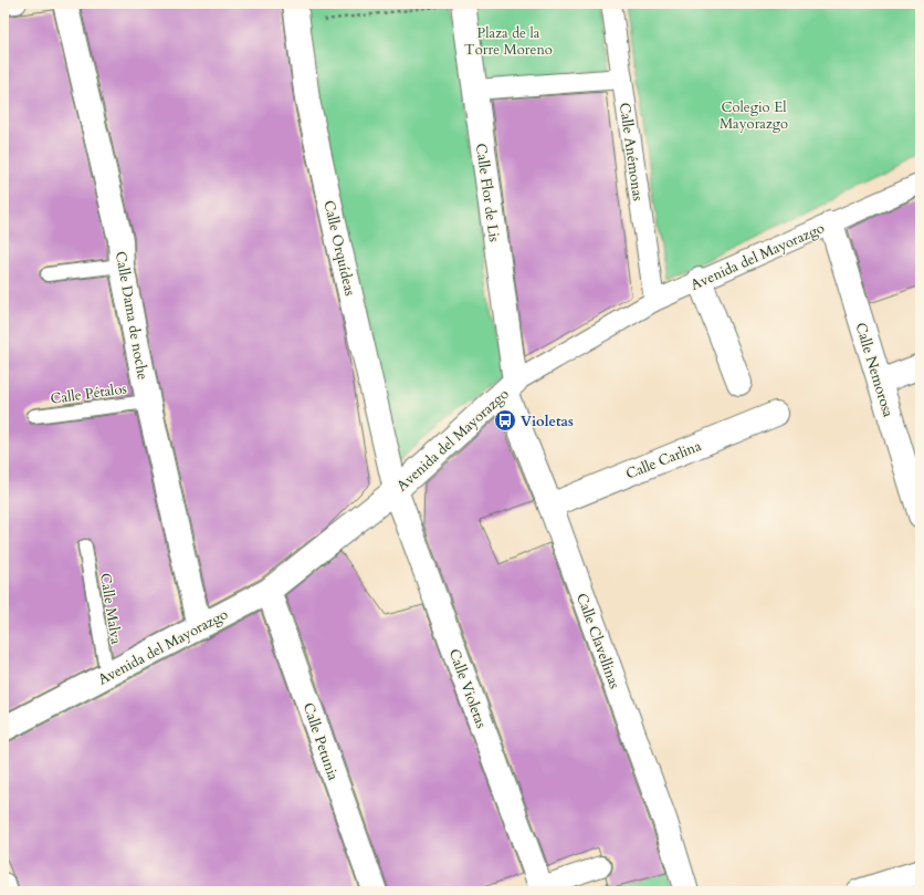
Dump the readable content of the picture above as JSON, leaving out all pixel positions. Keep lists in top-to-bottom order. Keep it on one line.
{"streets":{"street":["Calle Anémonas","Calle Flor de Lis","Calle Orquídeas","Avenida del Mayorazgo","Calle Dama de noche","Calle Nemorosa","Calle Carlina","Calle Clavellinas","Calle Violetas","Calle Petunia"],"lane":["Calle Pétalos","Calle Malva"]},"crossings":[["Calle Anémonas","Avenida del Mayorazgo"],["Calle Flor de Lis","Avenida del Mayorazgo"],["Calle Flor de Lis","Calle Clavellinas"],["Calle Orquídeas","Avenida del Mayorazgo"],["Calle Orquídeas","Calle Violetas"],["Avenida del Mayorazgo","Calle Dama de noche"],["Avenida del Mayorazgo","Calle Nemorosa"],["Avenida del Mayorazgo","Calle Malva"],["Avenida del Mayorazgo","Calle Clavellinas"],["Avenida del Mayorazgo","Calle Violetas"],["Avenida del Mayorazgo","Calle Petunia"],["Calle Dama de noche","Calle Pétalos"],["Calle Carlina","Calle Clavellinas"]],"parks":["Plaza de la Torre Moreno","Colegio El Mayorazgo"],"places":{"bus stop":["Violetas"]}}
